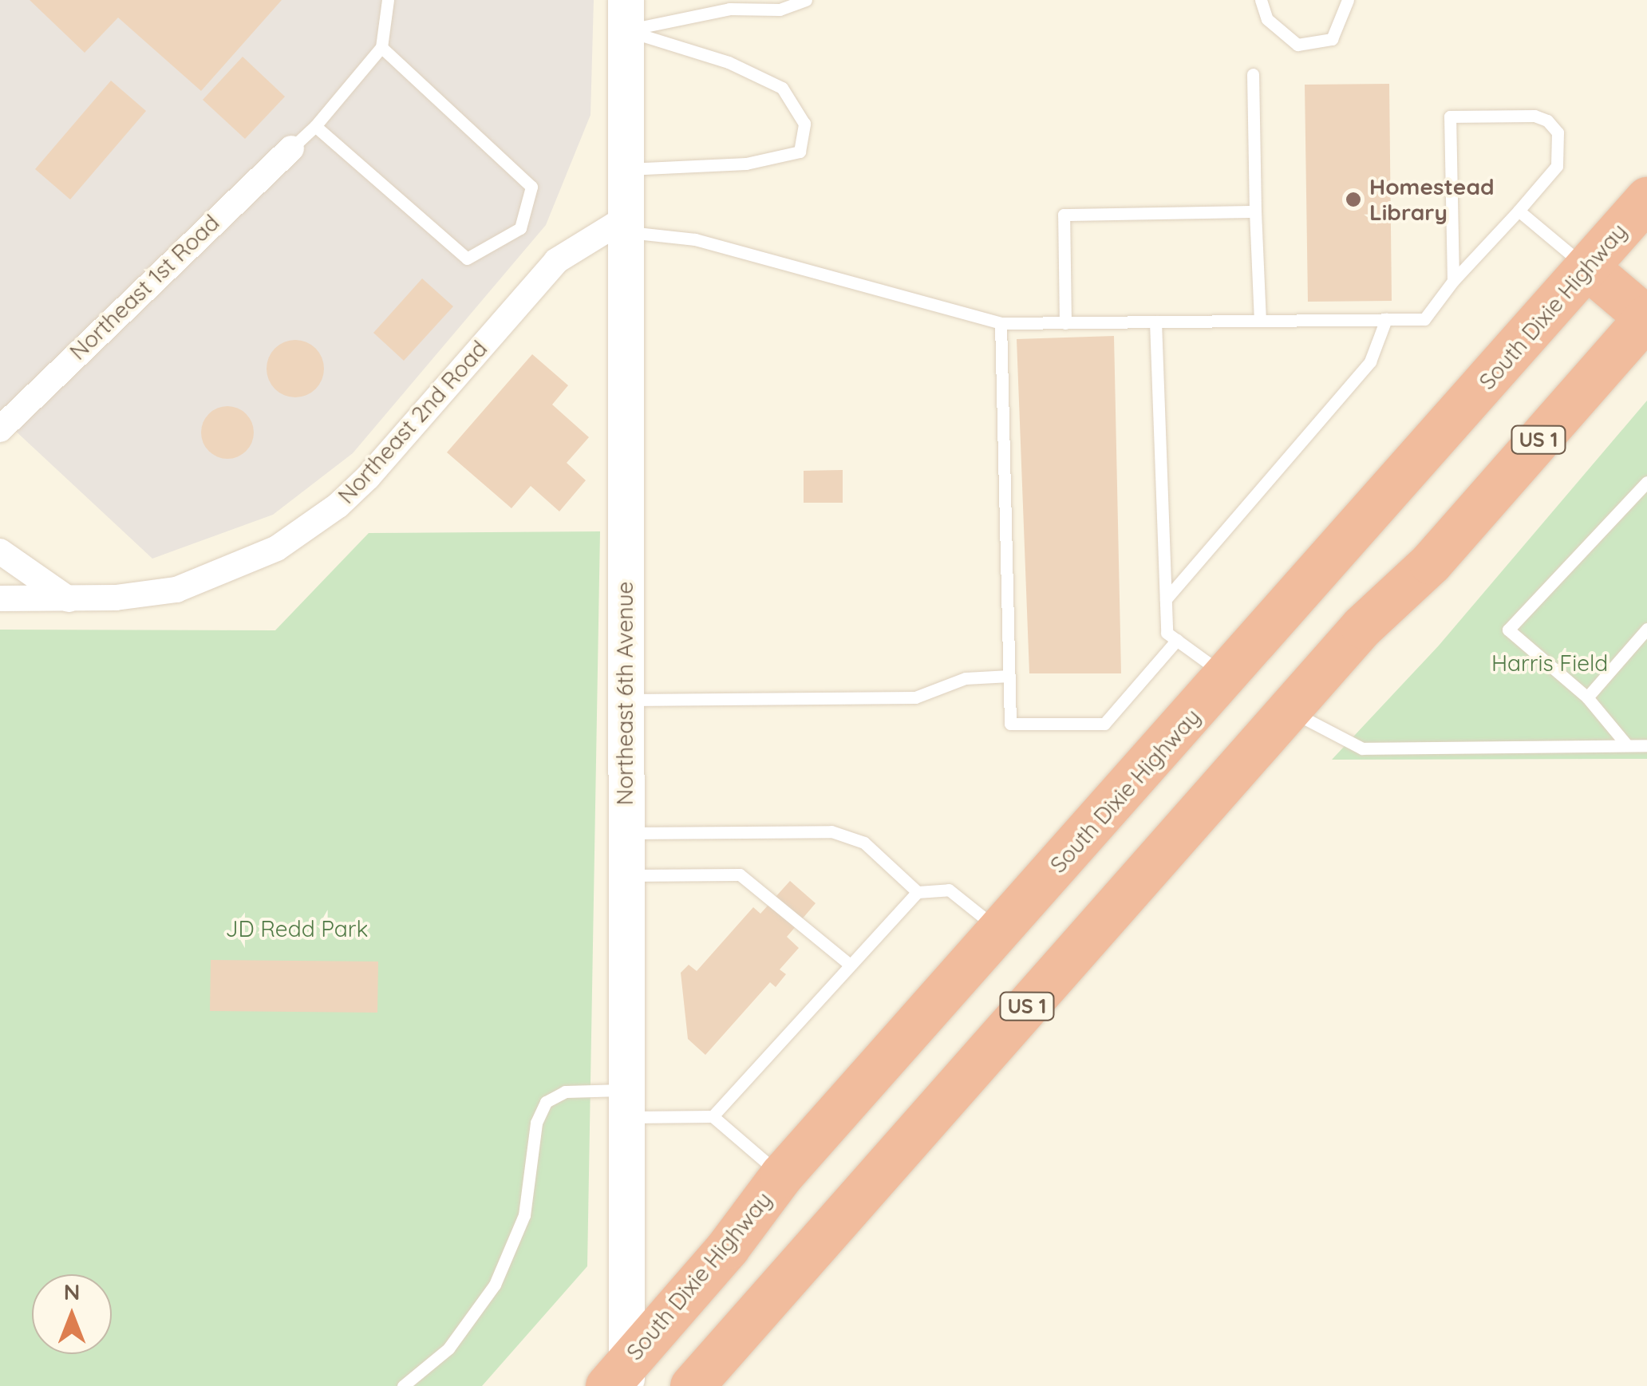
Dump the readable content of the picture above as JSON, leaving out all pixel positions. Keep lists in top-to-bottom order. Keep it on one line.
{"streets":{"highway":["South Dixie Highway","US 1"],"street":["Northeast 1st Road","Northeast 2nd Road","Northeast 6th Avenue"]},"crossings":[["South Dixie Highway","Northeast 6th Avenue"],["Northeast 2nd Road","Northeast 6th Avenue"]],"parks":["Harris Field","JD Redd Park"],"places":["Homestead Library"],"north":"top"}
